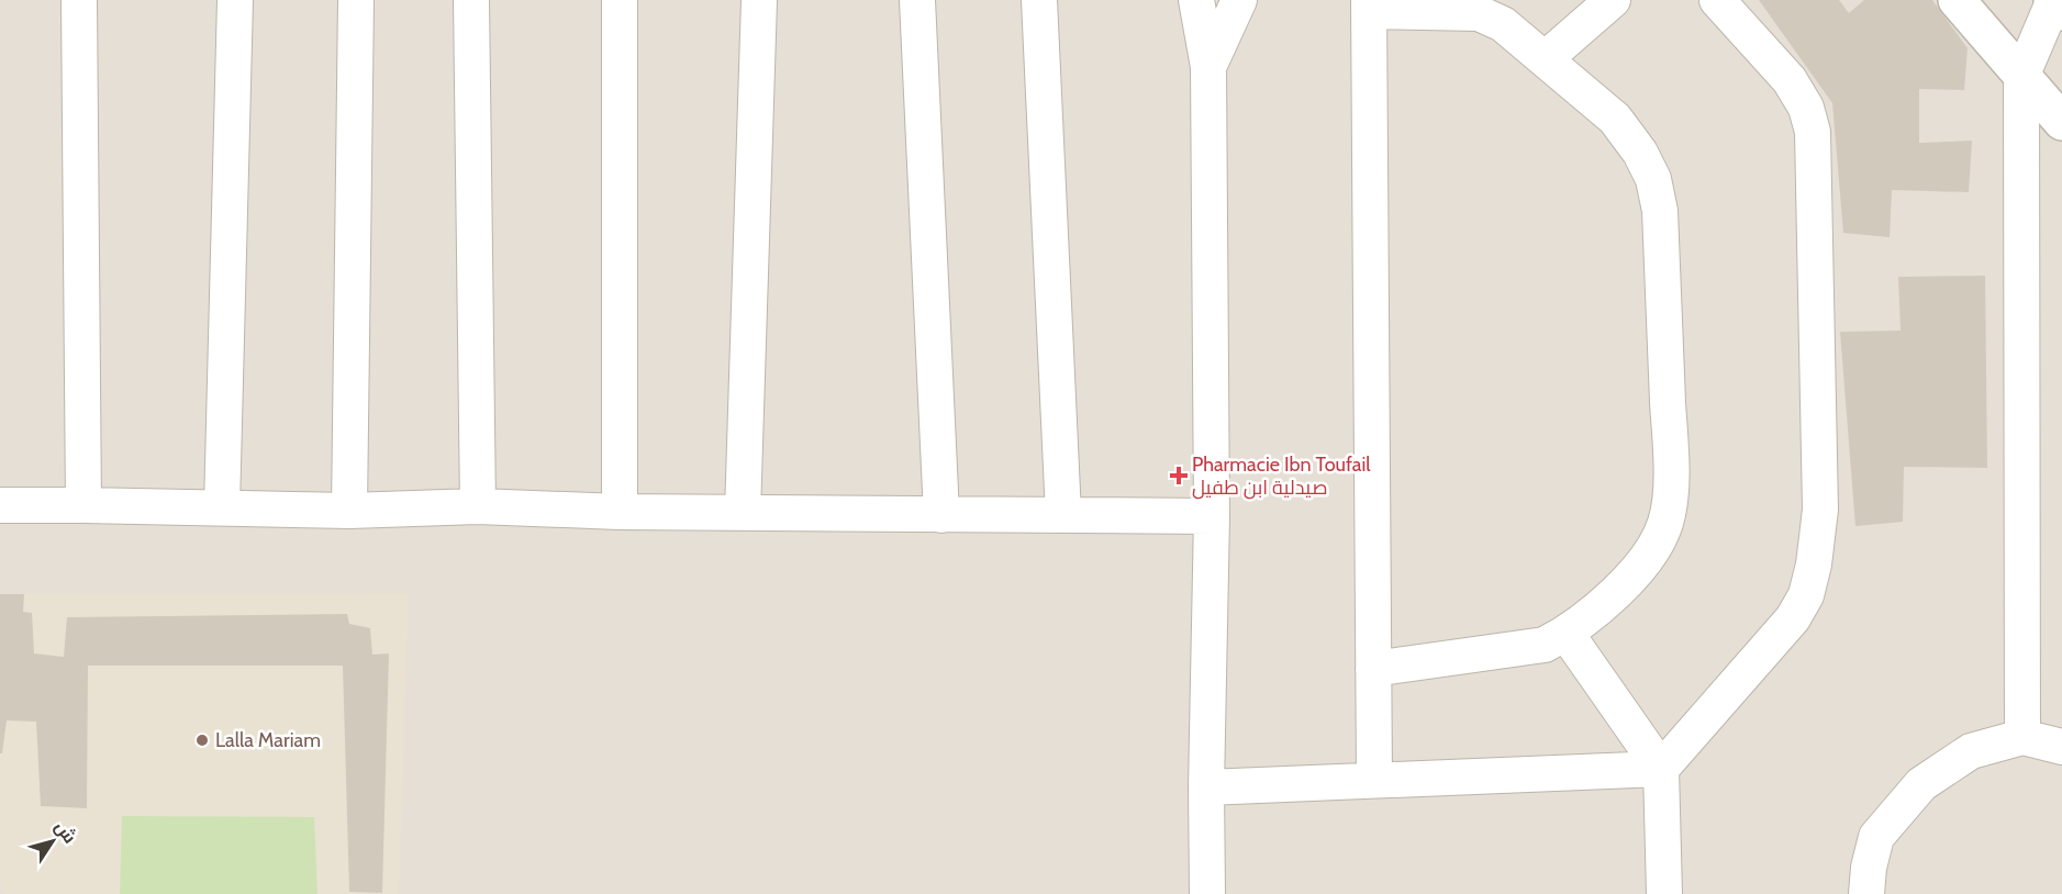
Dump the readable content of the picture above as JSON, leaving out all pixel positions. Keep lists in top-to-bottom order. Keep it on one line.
{"places":{"health":["Pharmacie Ibn Toufail صيدلية ابن طفيل"],"other":["Lalla Mariam"]},"north":"top right"}
